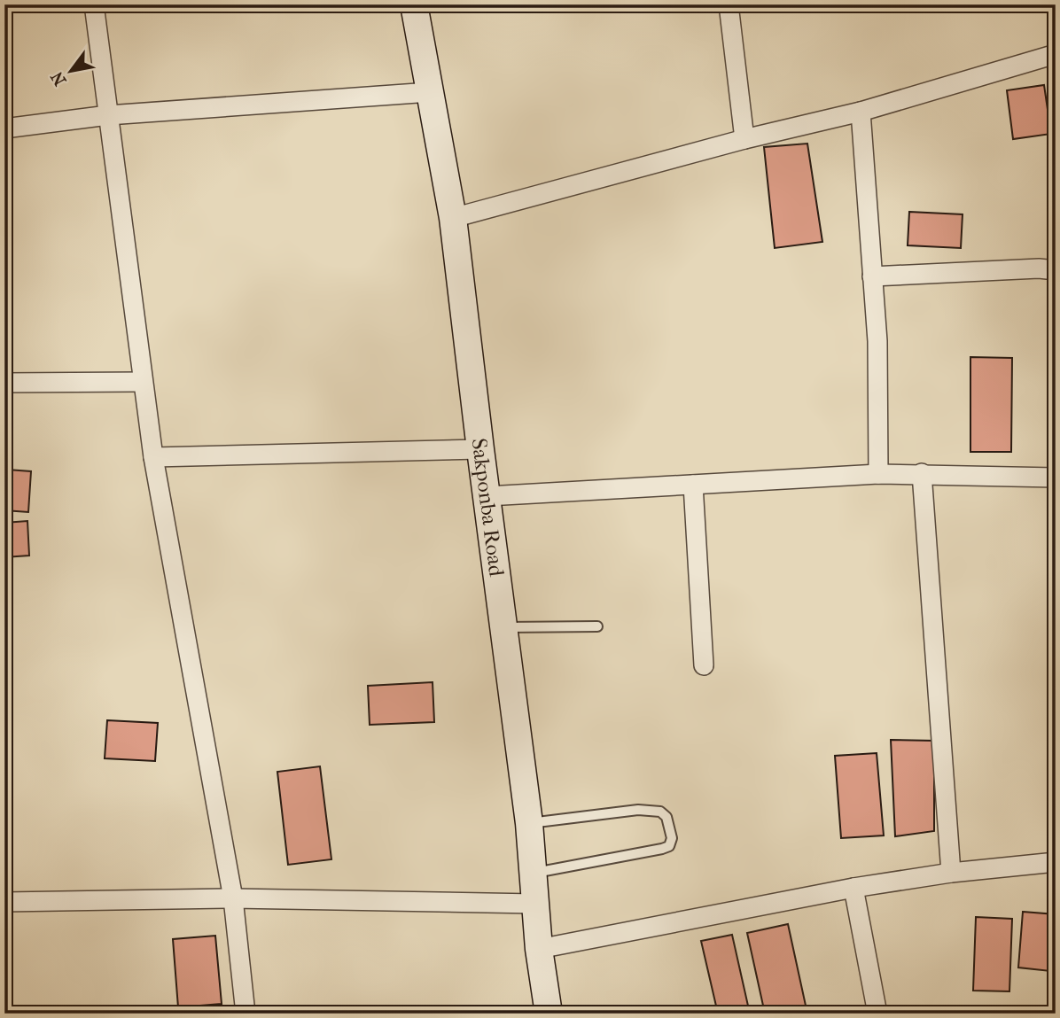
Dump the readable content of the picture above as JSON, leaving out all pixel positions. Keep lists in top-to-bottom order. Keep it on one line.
{"streets":{"main road":["Sakponba Road"]},"north":"bottom left"}
